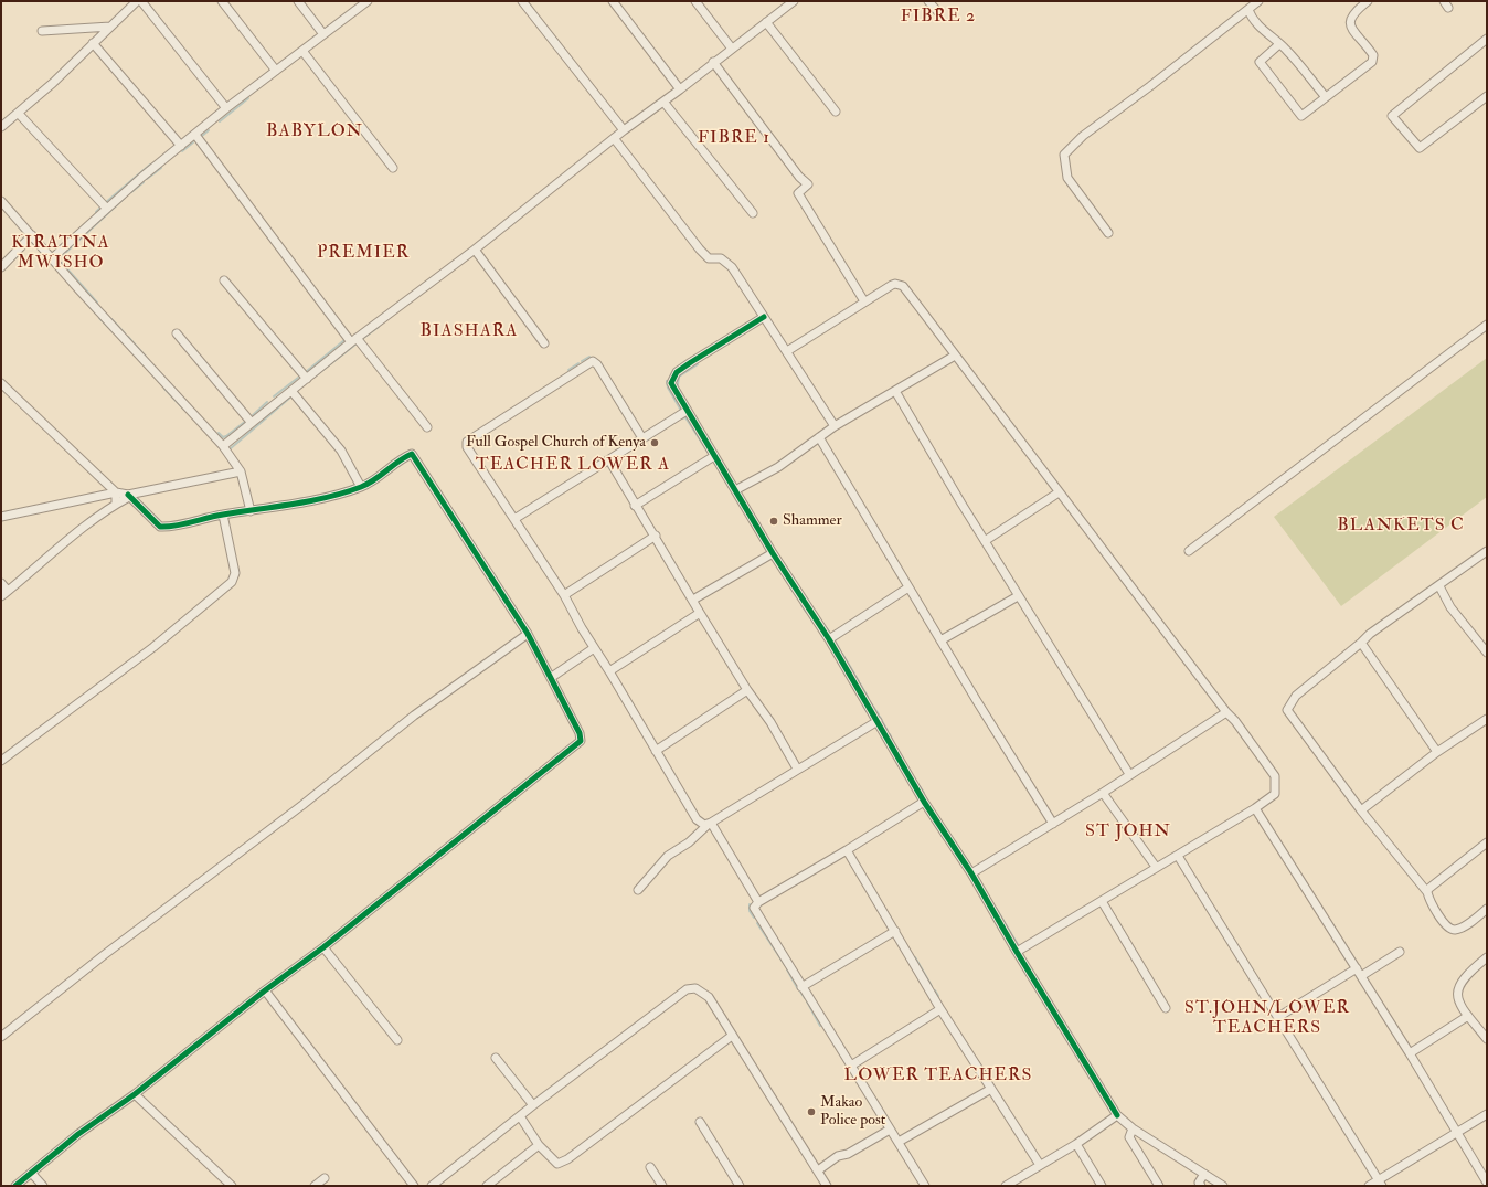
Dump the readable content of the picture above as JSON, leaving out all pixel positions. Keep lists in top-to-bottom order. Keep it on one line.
{"districts":["FIBRE 2","BABYLON","FIBRE 1","KIRATINA MWISHO","PREMIER","BIASHARA","TEACHER LOWER A","BLANKETS C","ST JOHN","ST.JOHN/LOWER TEACHERS","LOWER TEACHERS"],"places":["Full Gospel Church of Kenya","Shammer","Makao Police post"]}
